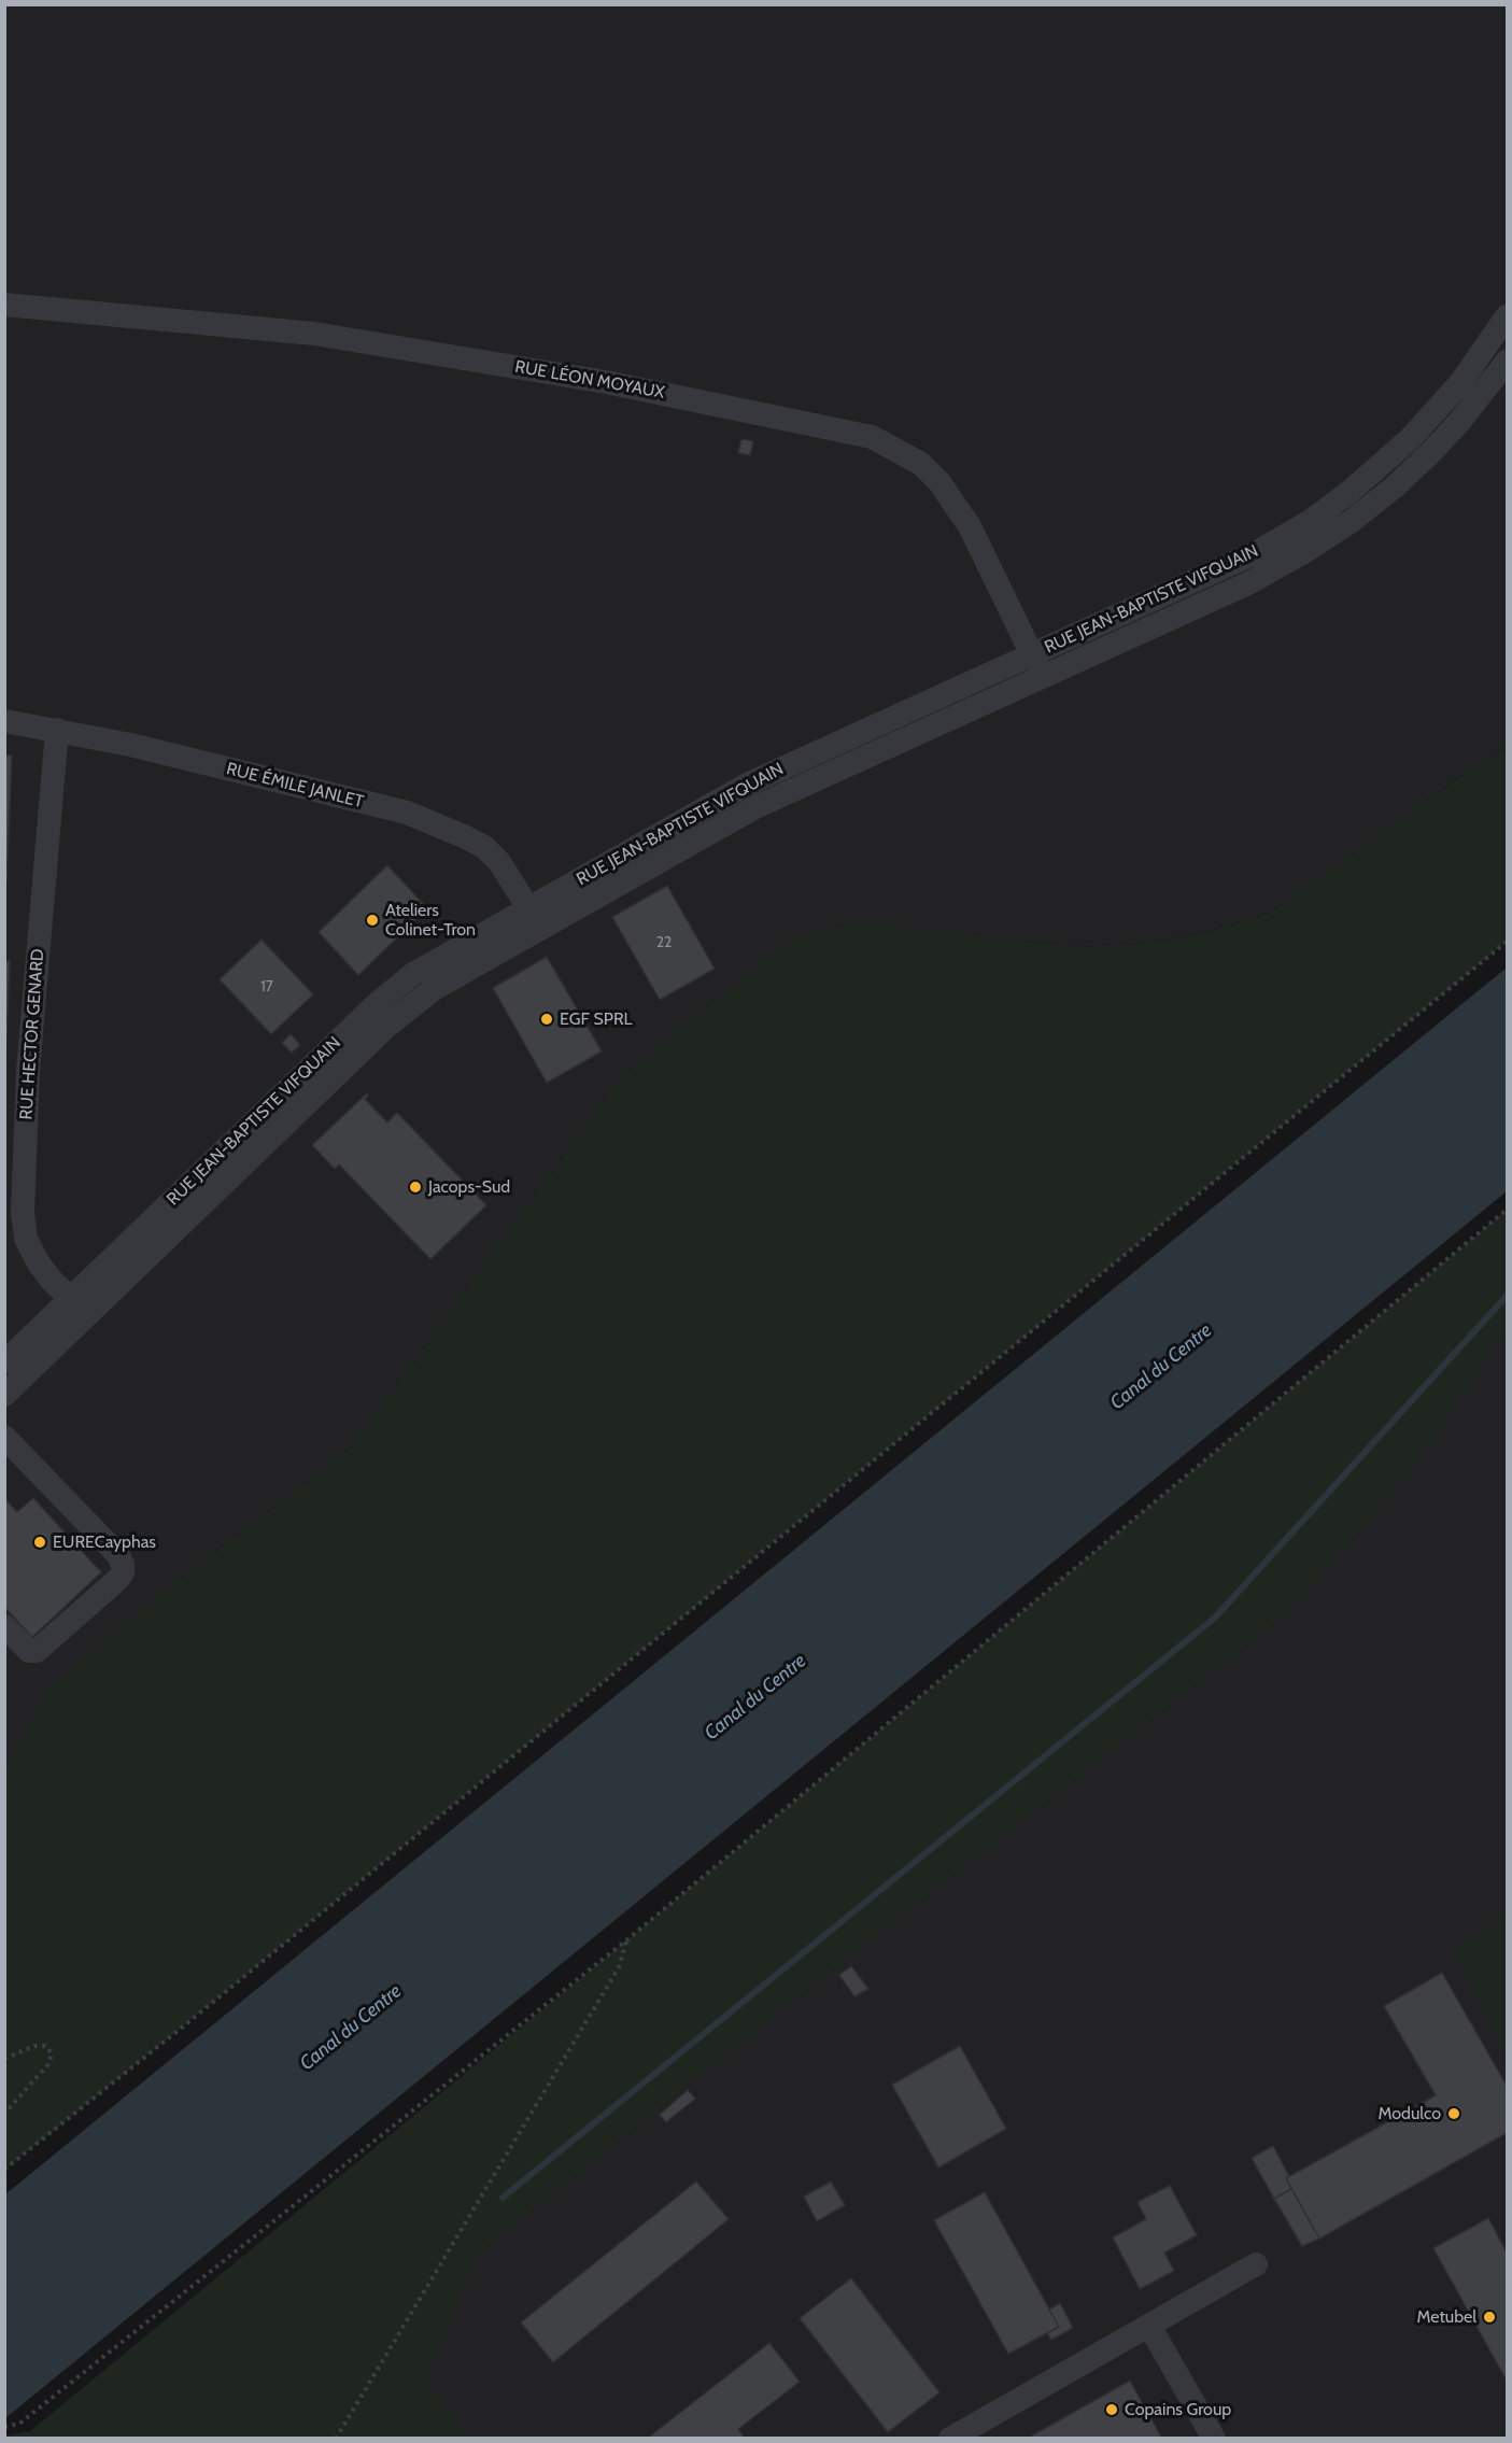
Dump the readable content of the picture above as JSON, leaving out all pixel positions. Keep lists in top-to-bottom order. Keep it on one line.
{"streets":{"street":["RUE LÉON MOYAUX","RUE JEAN-BAPTISTE VIFQUAIN","RUE ÉMILE JANLET","RUE HECTOR GENARD"]},"crossings":[["RUE LÉON MOYAUX","RUE JEAN-BAPTISTE VIFQUAIN"],["RUE JEAN-BAPTISTE VIFQUAIN","RUE ÉMILE JANLET"],["RUE JEAN-BAPTISTE VIFQUAIN","RUE HECTOR GENARD"],["RUE ÉMILE JANLET","RUE HECTOR GENARD"]],"water":["Canal du Centre"],"places":["Ateliers Colinet-Tron","EGF SPRL","Jacops-Sud","EURECayphas","Modulco","Metubel","Copains Group"],"house_numbers":["22","17"]}
